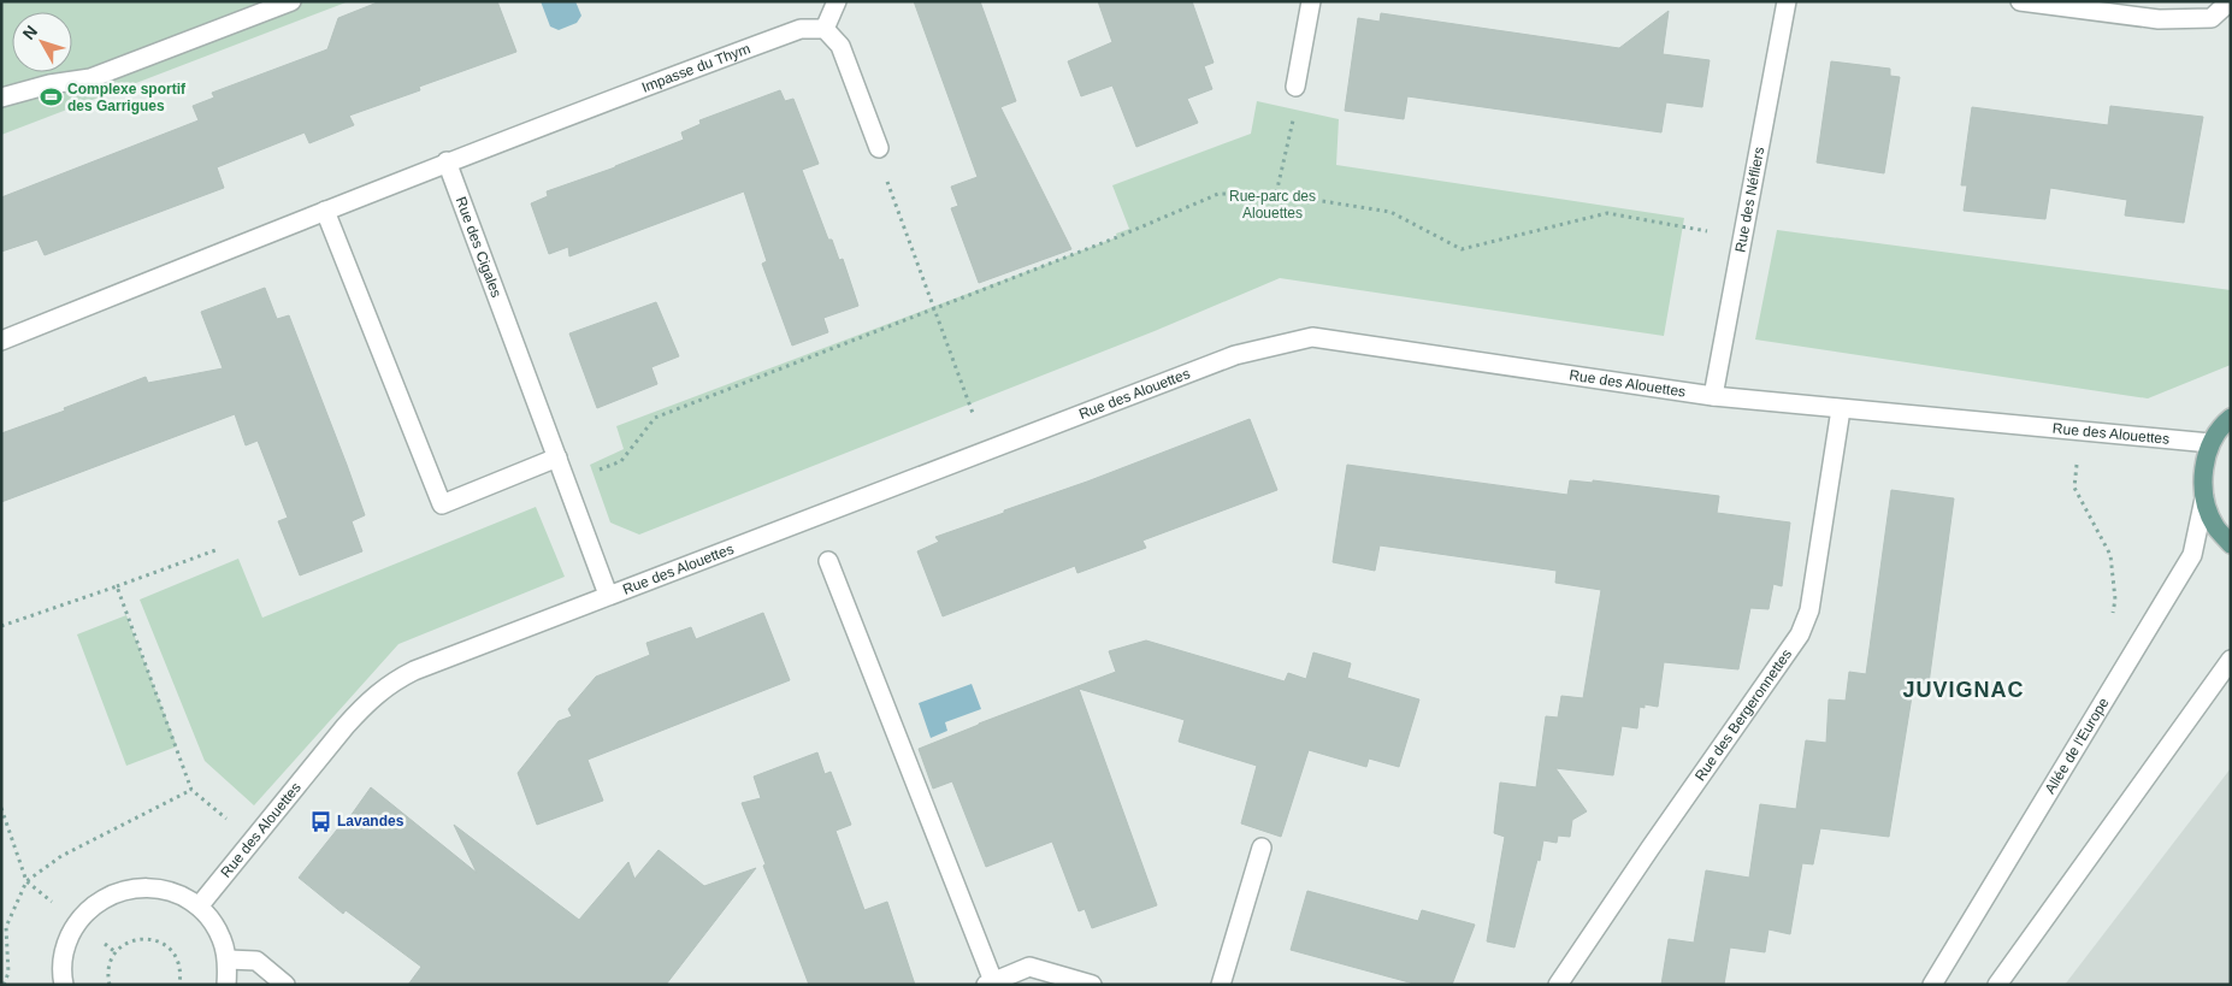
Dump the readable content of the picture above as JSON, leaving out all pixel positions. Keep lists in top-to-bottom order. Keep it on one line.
{"streets":{"street":["Impasse du Thym","Rue des Néfliers","Rue des Cigales","Rue des Alouettes","Rue des Bergeronnettes","Allée de l'Europe"]},"crossings":[["Impasse du Thym","Rue des Cigales"],["Rue des Néfliers","Rue des Alouettes"],["Rue des Cigales","Rue des Alouettes"],["Rue des Alouettes","Rue des Bergeronnettes"]],"districts":["JUVIGNAC"],"parks":["Rue-parc des Alouettes"],"places":{"sports":["Complexe sportif des Garrigues"],"bus stop":["Lavandes"]},"north":"top left"}
